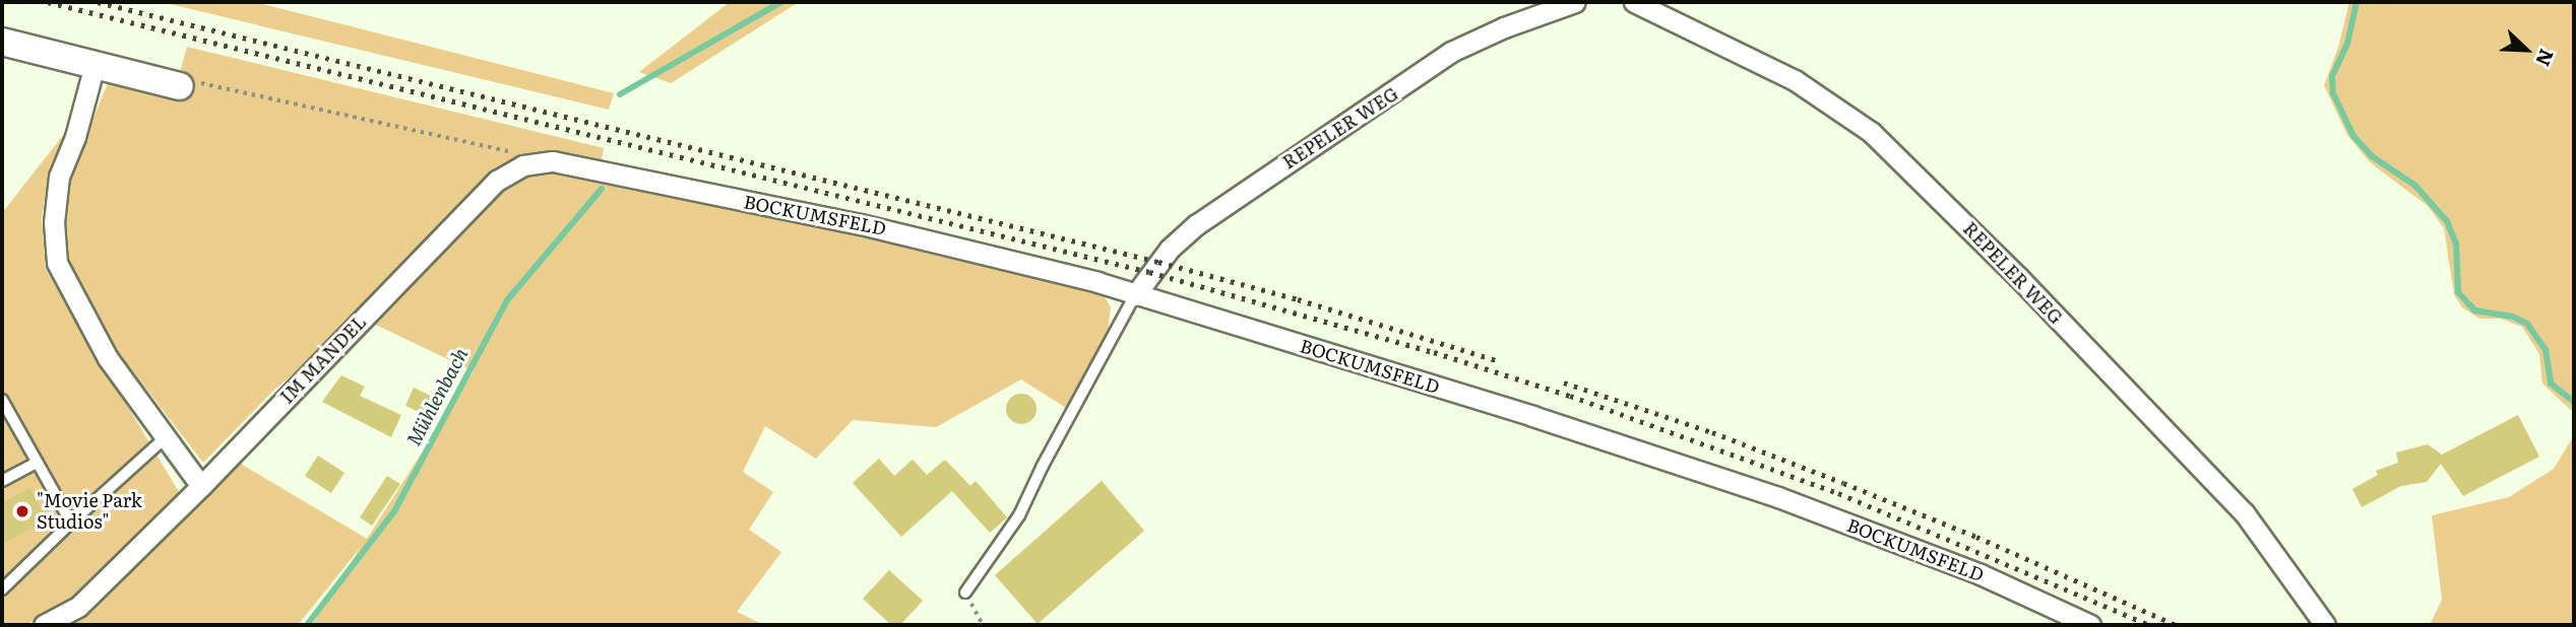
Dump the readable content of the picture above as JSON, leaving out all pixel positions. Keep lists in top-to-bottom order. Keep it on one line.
{"streets":{"street":["REPELER WEG","BOCKUMSFELD","IM MANDEL"]},"crossings":[["REPELER WEG","BOCKUMSFELD"],["BOCKUMSFELD","IM MANDEL"]],"water":["Mühlenbach"],"places":["\"Movie Park Studios\""],"north":"bottom right"}
